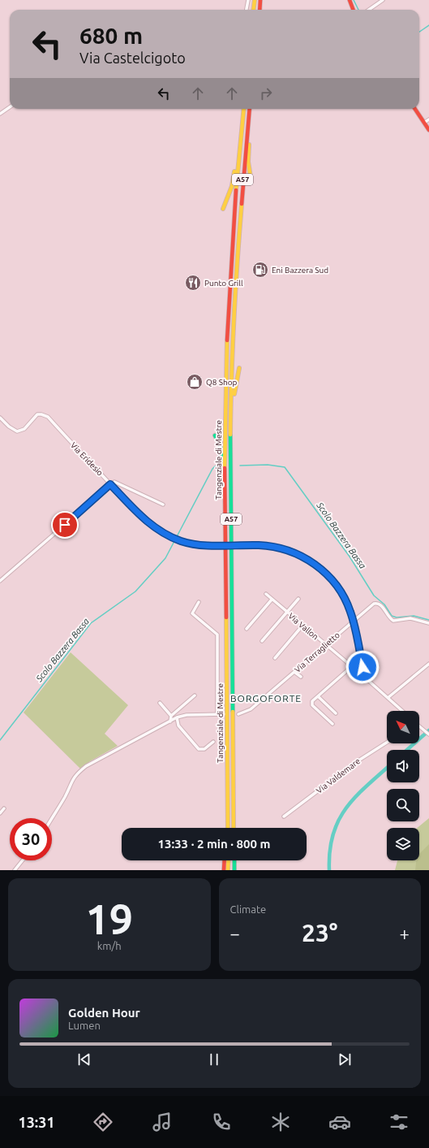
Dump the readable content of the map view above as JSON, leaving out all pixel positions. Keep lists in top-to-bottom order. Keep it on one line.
{"streets":{"main road":["A57","Tangenziale di Mestre"],"street":["Via Eridesio","Via Vallon","Via Terraglietto","Via Valdemare"]},"crossings":[["Via Eridesio","Via Vallon"],["Via Eridesio","Via Terraglietto"],["Via Vallon","Via Terraglietto"]],"districts":["BORGOFORTE"],"water":["Scolo Bazzera Bassa"],"places":{"fuel station":["Eni Bazzera Sud"],"restaurant":["Punto Grill"],"shop":["Q8 Shop"]},"north":"top left","page":{"turn":["680 m","Via Castelcigoto"],"limit":"30","trip":"13:33 · 2 min · 800 m","tile":[["19","km/h"],"Climate"],"heat":["−","23°","+"],"song":["Golden Hour","Lumen"],"tabs":"13:31"}}
